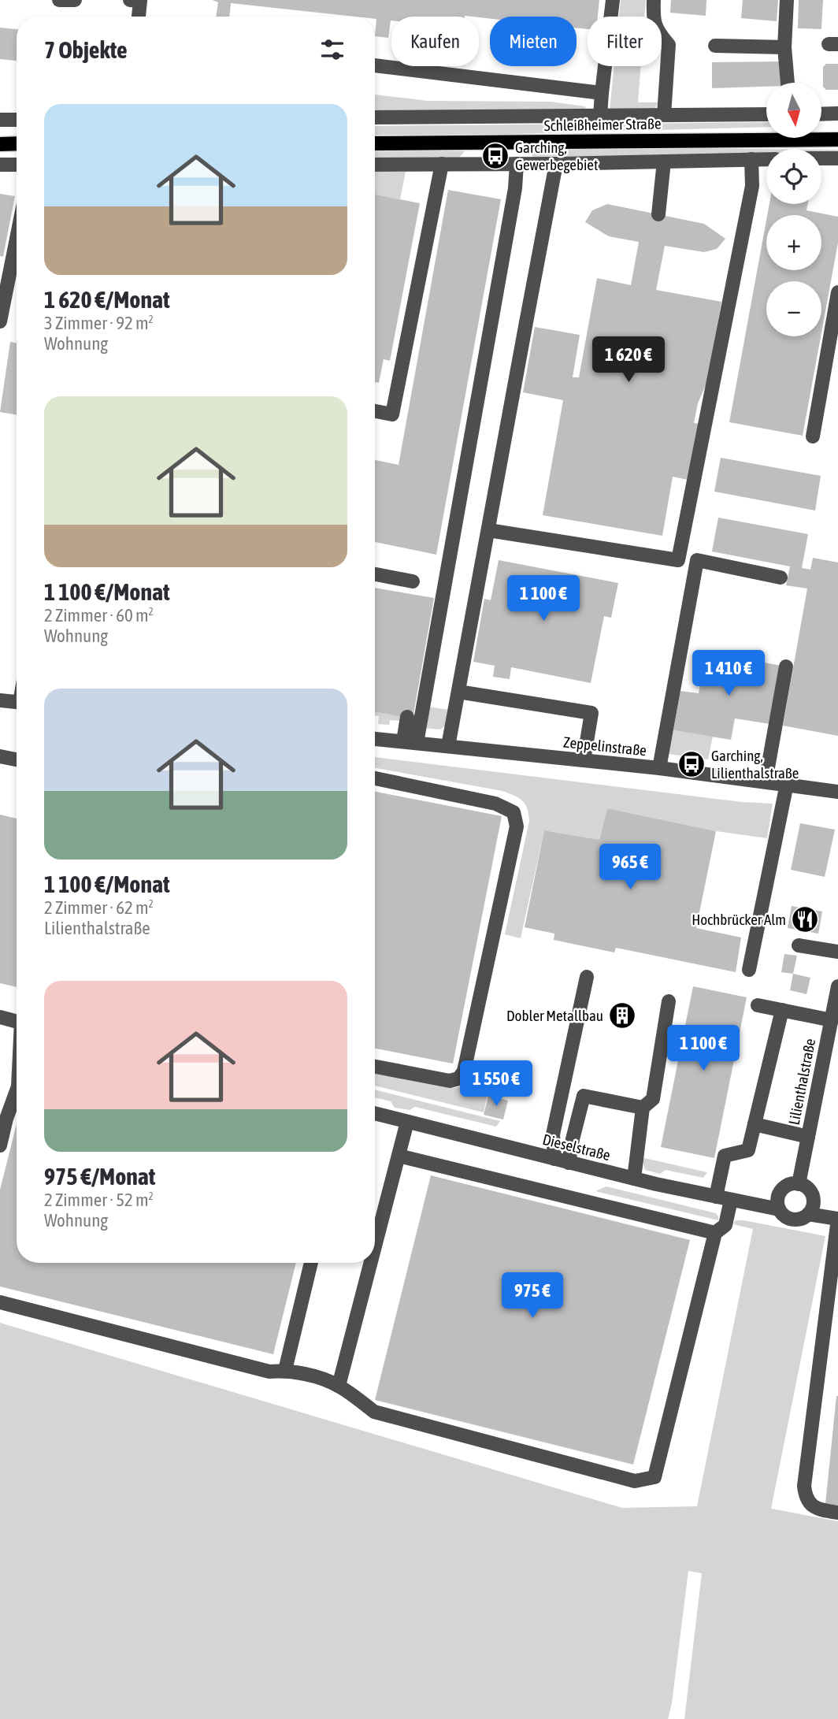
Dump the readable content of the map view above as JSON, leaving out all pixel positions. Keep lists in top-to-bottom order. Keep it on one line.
{"streets":{"main road":["Schleißheimer Straße"],"street":["Zeppelinstraße","Lilienthalstraße","Dieselstraße"]},"crossings":[["Lilienthalstraße","Dieselstraße"]],"places":{"bus stop":["Garching, Gewerbegebiet","Garching, Lilienthalstraße"],"restaurant":["Hochbrücker Alm"],"building":["Dobler Metallbau"]},"north":"bottom","page":{"chip":["Kaufen","Mieten","Filter"],"heading":"7 Objekte","map_buttons":["+","−"],"list":[{"name":"1 620 €/Monat","note":"3 Zimmer · 92 m² · Wohnung"},{"name":"1 100 €/Monat","note":"2 Zimmer · 60 m² · Wohnung"},{"name":"1 100 €/Monat","note":"2 Zimmer · 62 m² · Lilienthalstraße"},{"name":"975 €/Monat","note":"2 Zimmer · 52 m² · Wohnung"}],"price":["1 620 €","1 100 €","1 410 €","965 €","1 100 €","1 550 €","975 €"]}}
